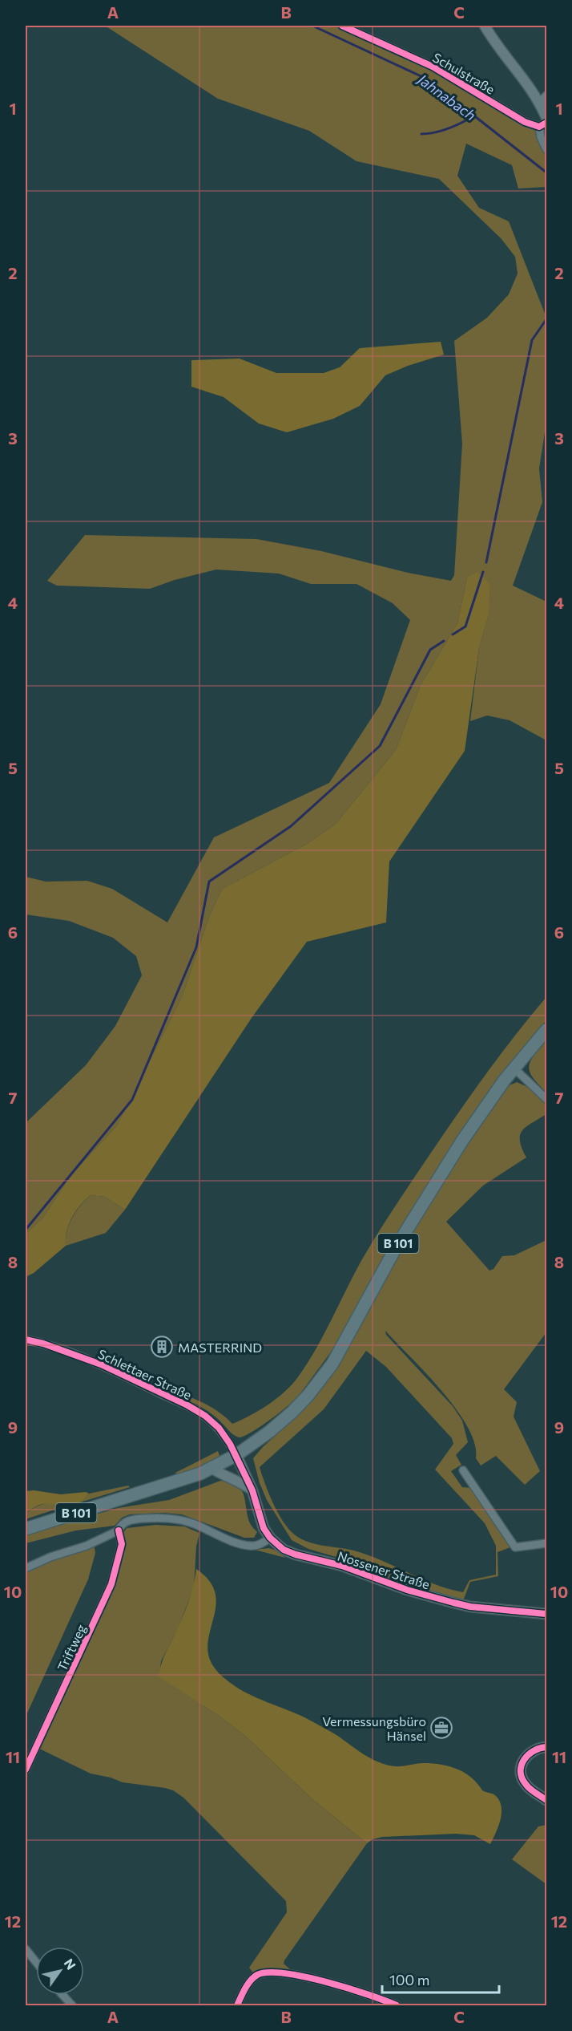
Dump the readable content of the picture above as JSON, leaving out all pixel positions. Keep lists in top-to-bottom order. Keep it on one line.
{"streets":{"main road":["B 101"],"street":["Schulstraße","Schlettaer Straße","Nossener Straße","Triftweg"]},"crossings":[["B 101","Schlettaer Straße"],["B 101","Nossener Straße"],["Schlettaer Straße","Nossener Straße"]],"water":["Jahnabach"],"places":{"building":["MASTERRIND"],"office":["Vermessungsbüro Hänsel"]},"scale_bar":"100 m","north":"top right","grid":{"columns":["A","B","C"],"rows":["1","2","3","4","5","6","7","8","9","10","11","12"]}}
